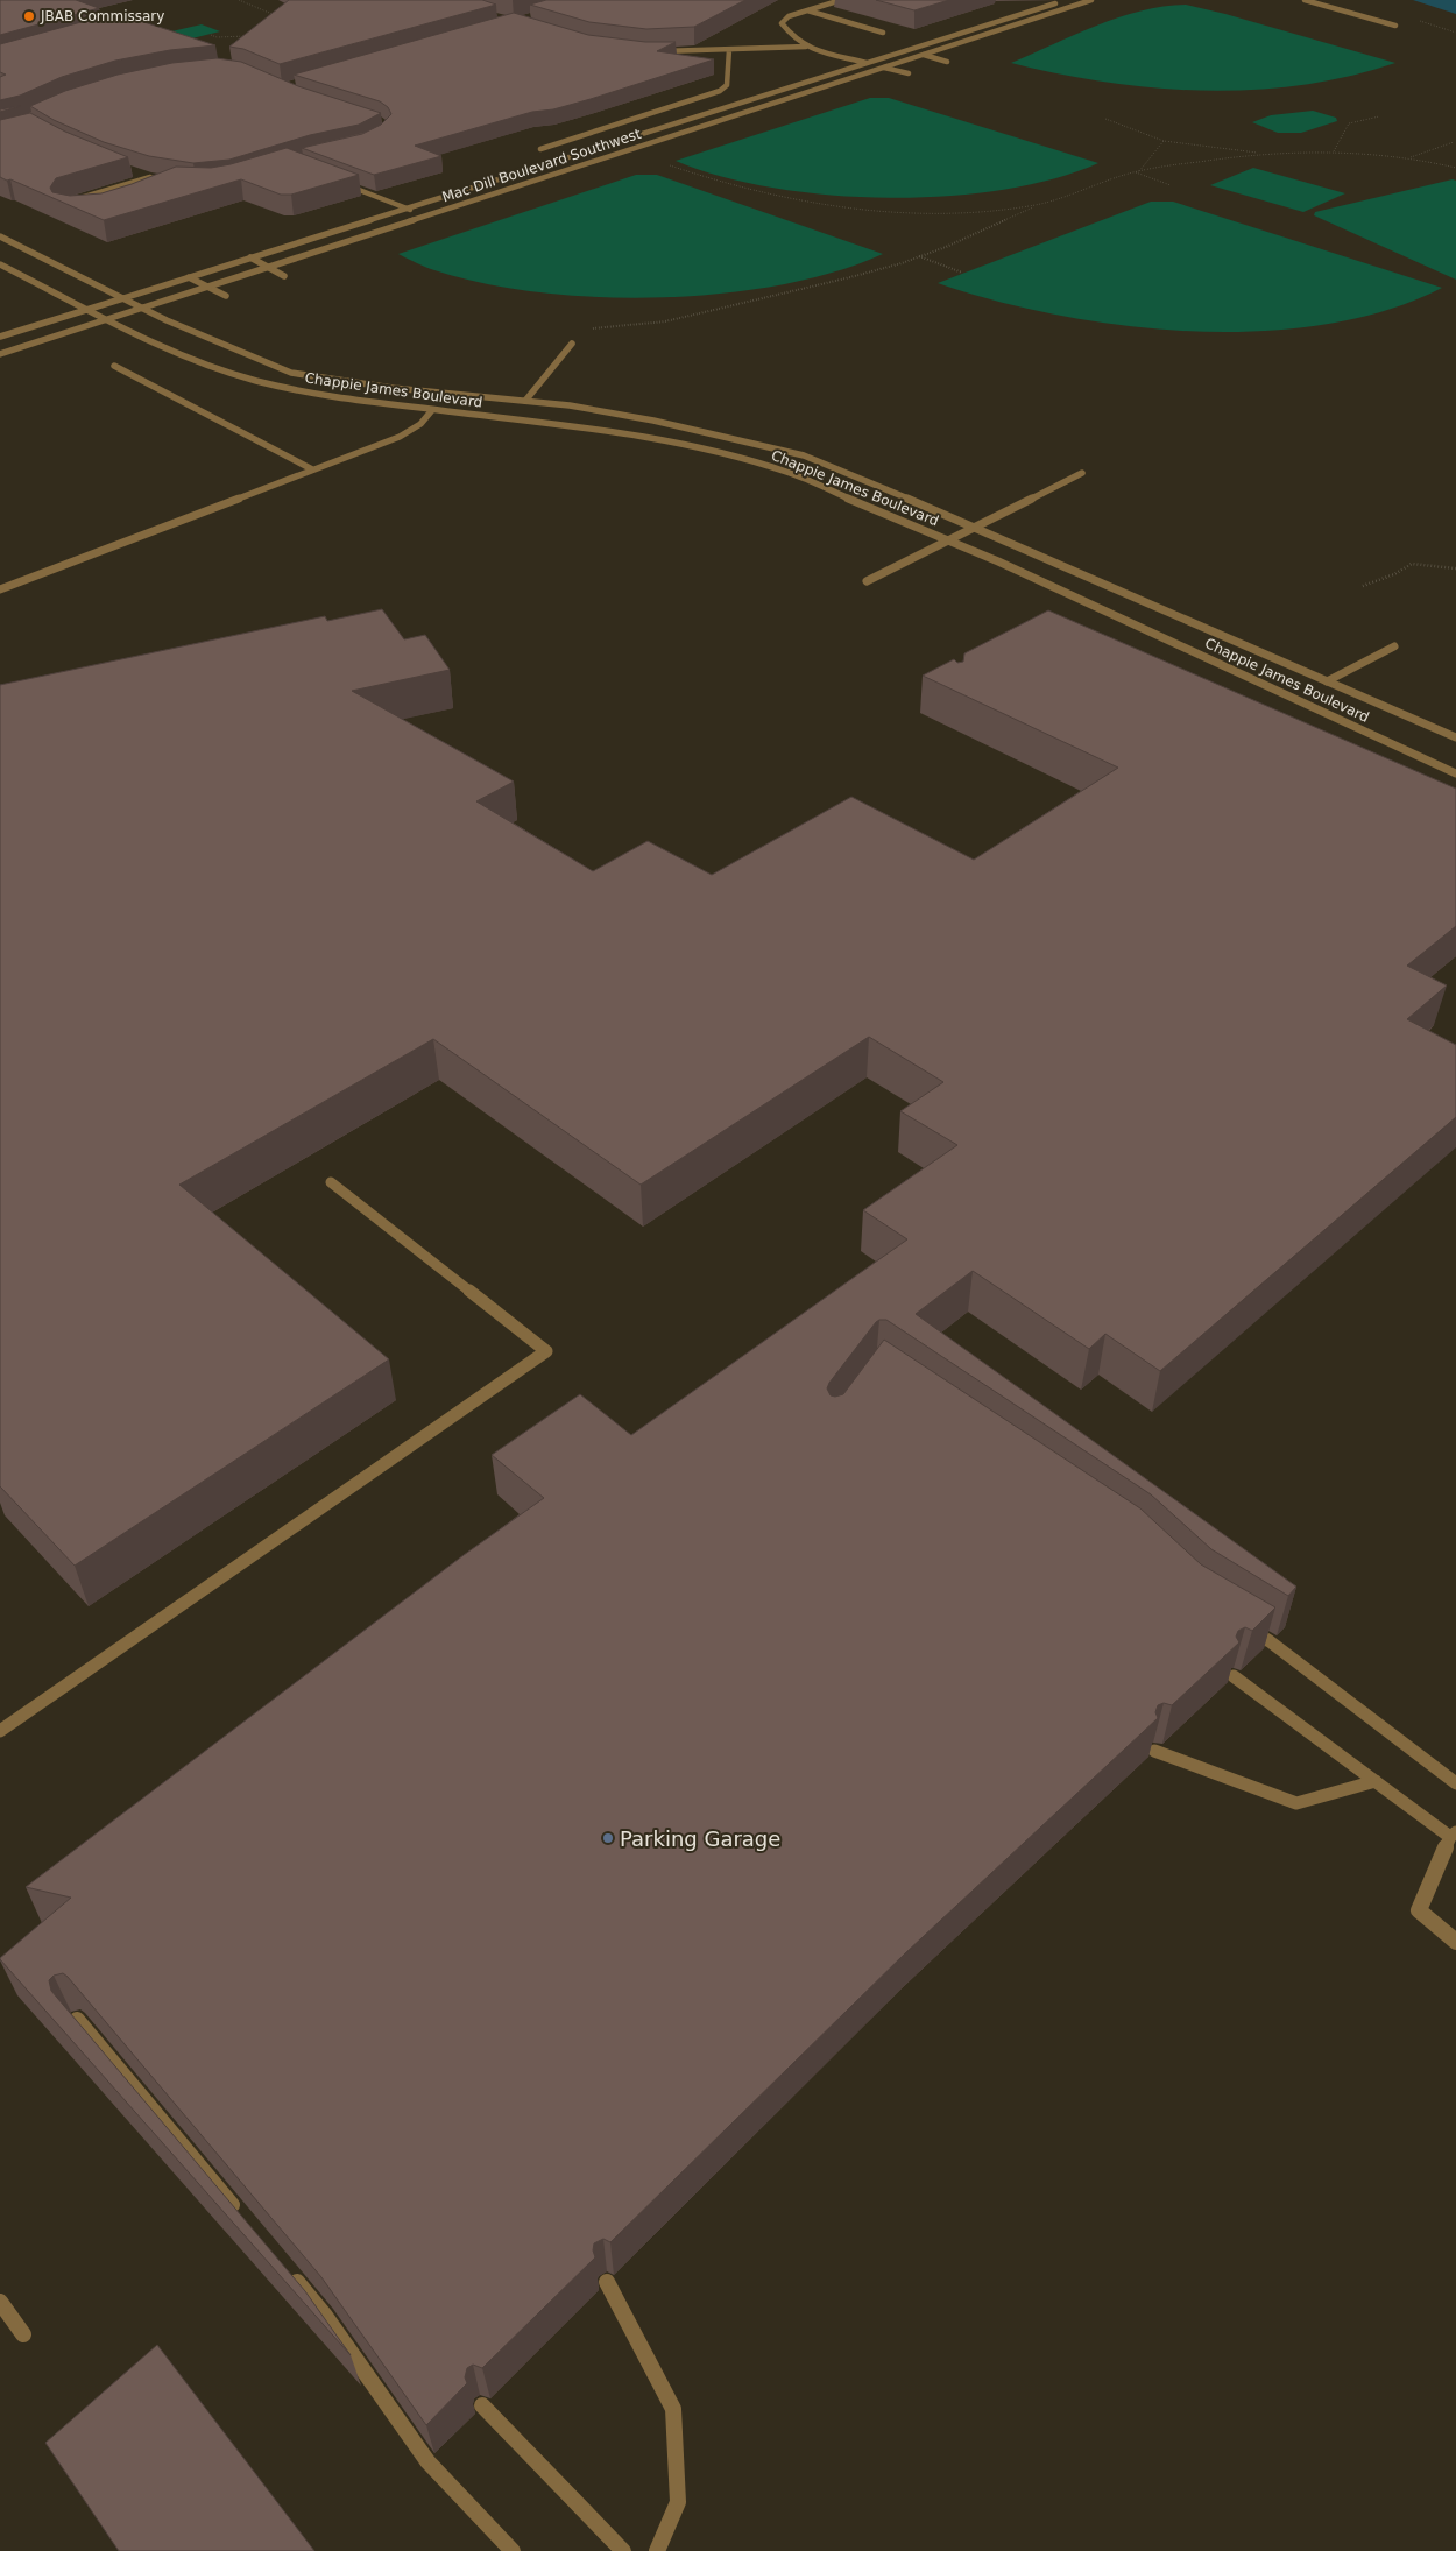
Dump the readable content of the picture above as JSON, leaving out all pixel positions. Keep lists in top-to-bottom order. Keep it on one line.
{"streets":{"street":["Mac Dill Boulevard Southwest","Chappie James Boulevard"]},"crossings":[["Mac Dill Boulevard Southwest","Chappie James Boulevard"]],"places":["JBAB Commissary","Parking Garage"]}
